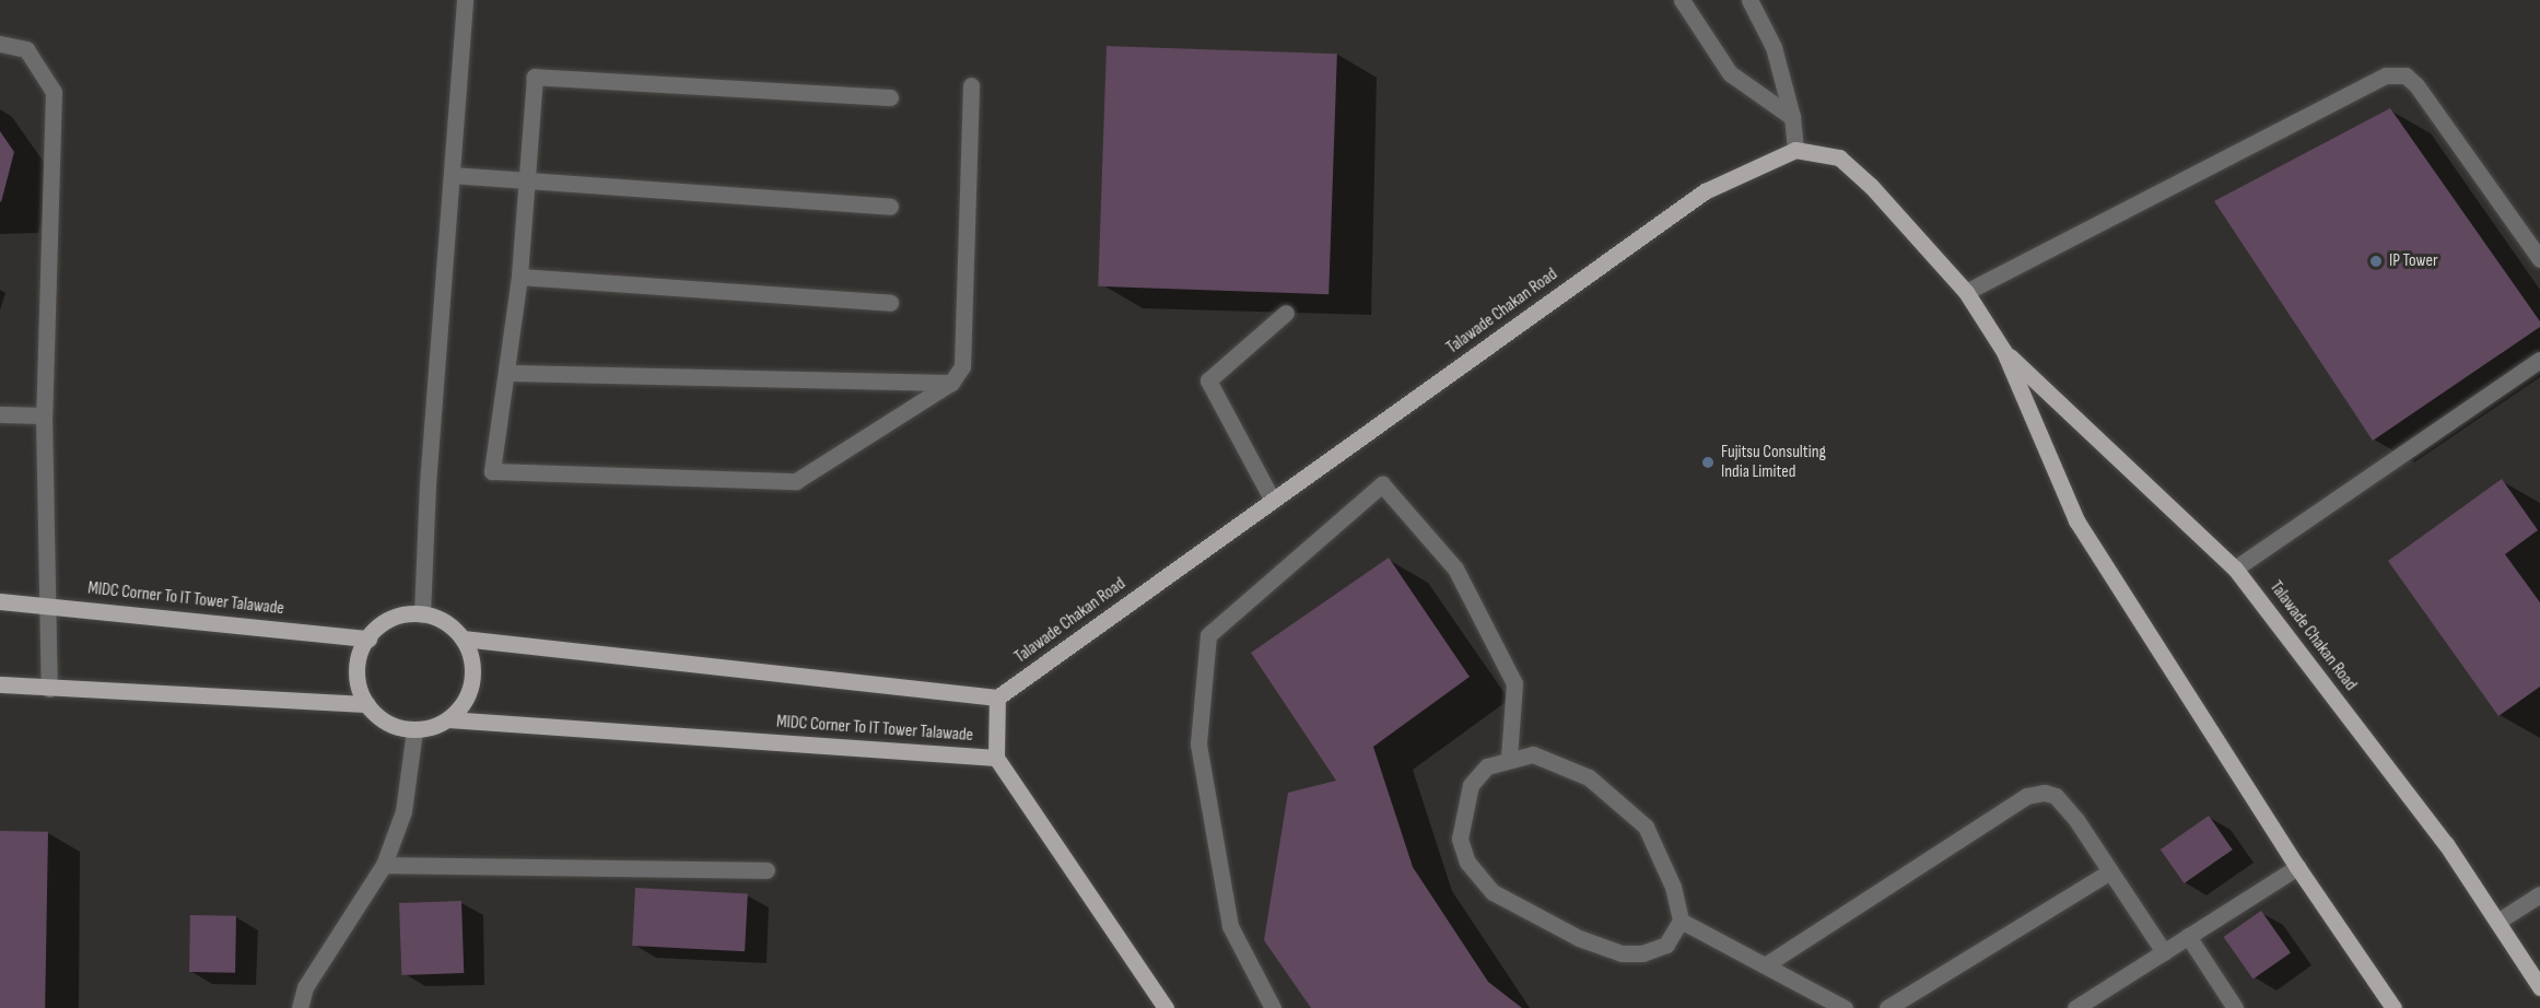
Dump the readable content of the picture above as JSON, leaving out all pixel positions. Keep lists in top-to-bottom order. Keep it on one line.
{"streets":{"main road":["Talawade Chakan Road","MIDC Corner To IT Tower Talawade"]},"places":["IP Tower","Fujitsu Consulting India Limited"]}
